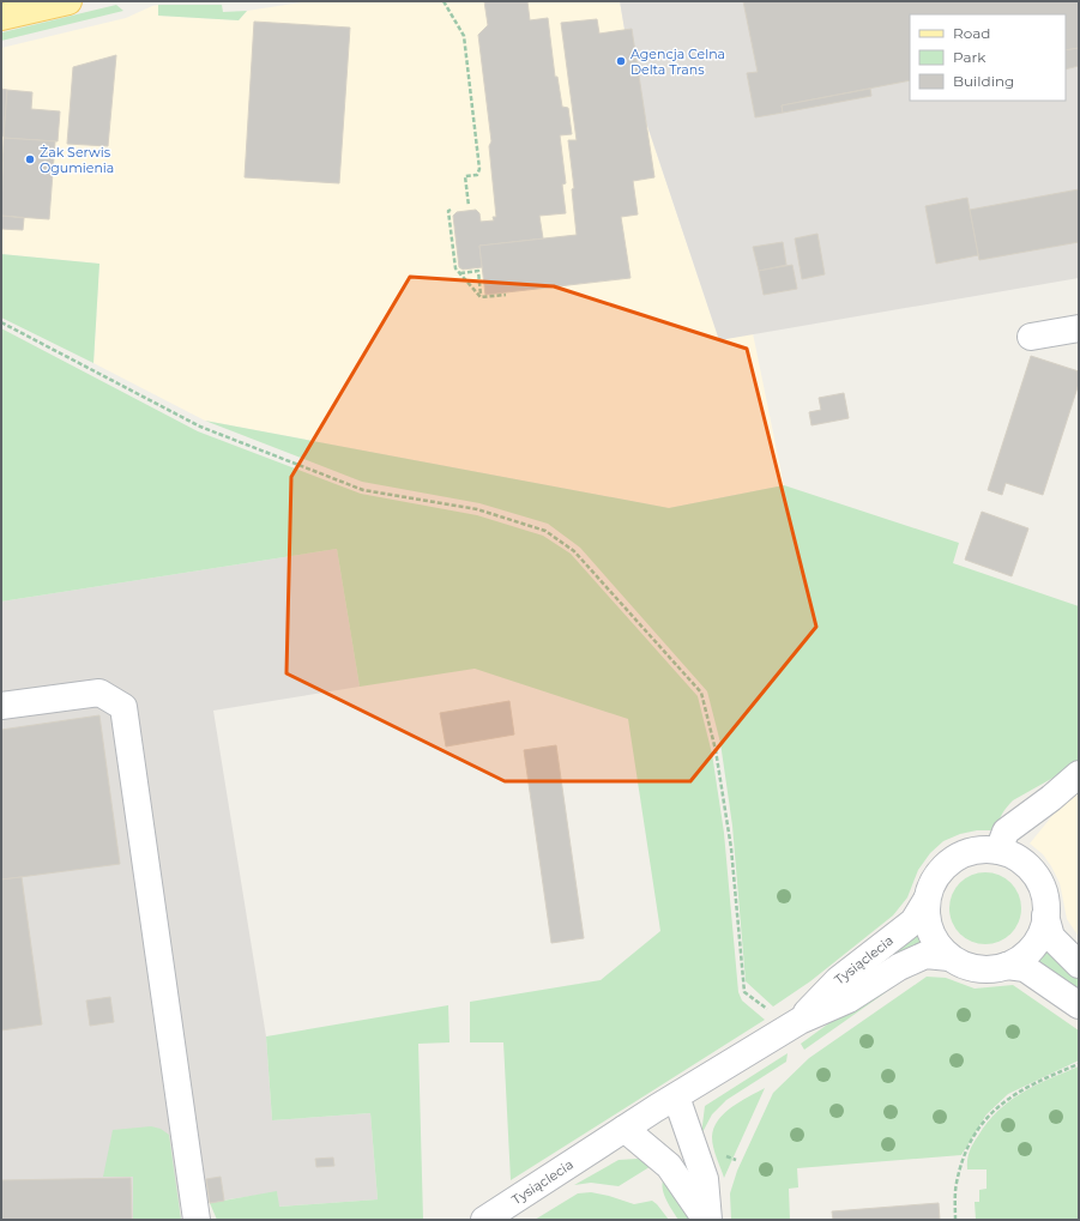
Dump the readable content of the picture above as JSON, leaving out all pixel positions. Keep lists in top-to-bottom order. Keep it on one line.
{"streets":{"street":["Tysiąclecia"]},"places":["Agencja Celna Delta Trans","Żak Serwis Ogumienia"],"legend":["Road","Park","Building"]}
